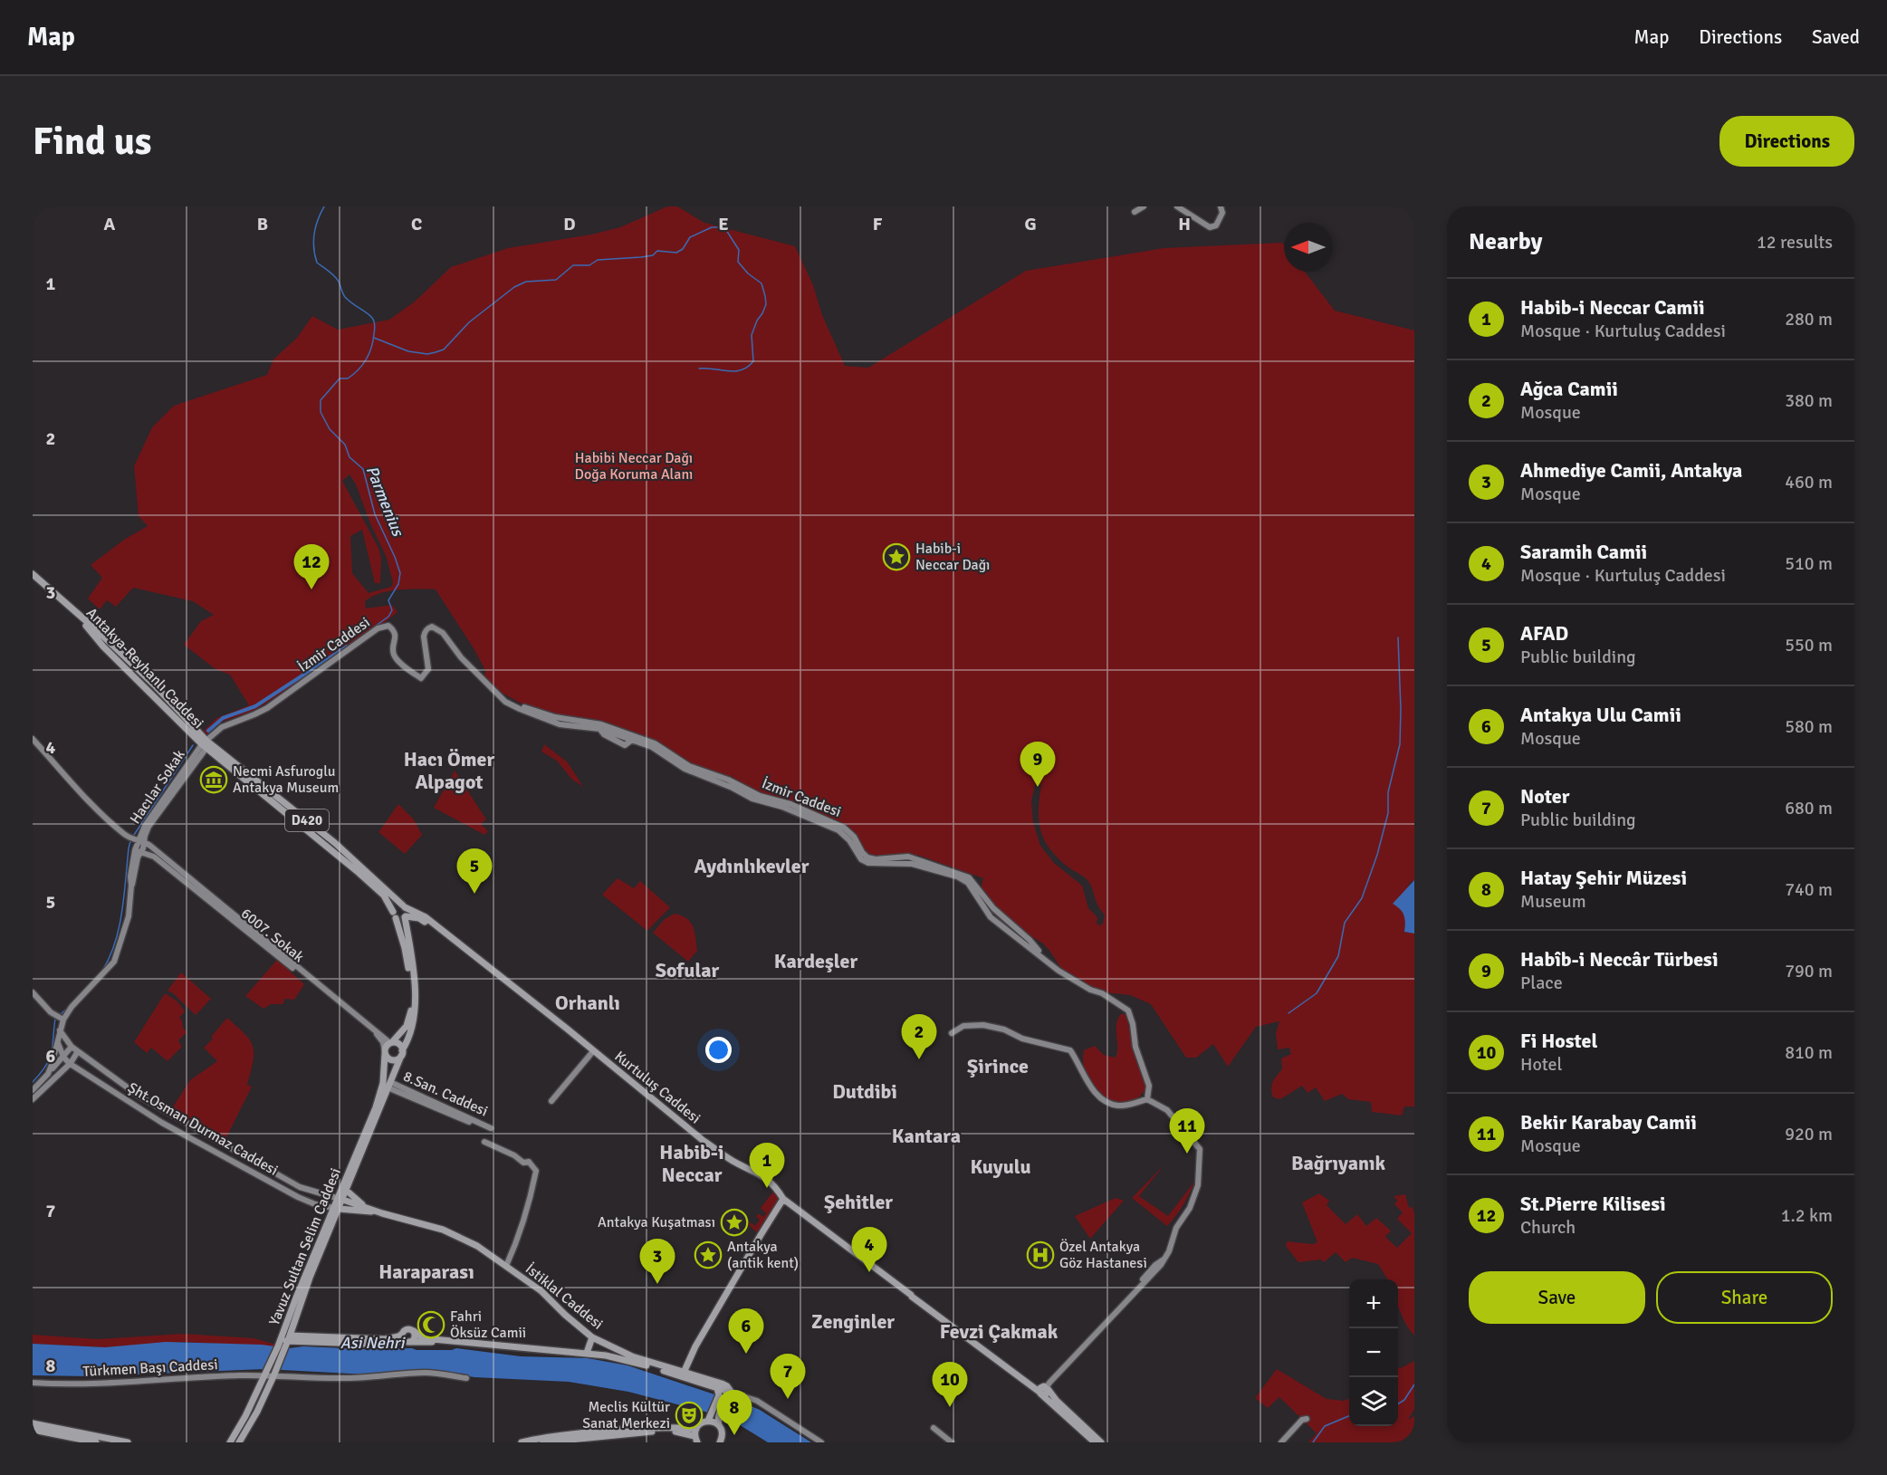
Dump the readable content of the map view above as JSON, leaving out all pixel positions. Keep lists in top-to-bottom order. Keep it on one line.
{"streets":{"main road":["Antakya-Reyhanlı Caddesi","D420","Kurtuluş Caddesi","Yavuz Sultan Selim Caddesi","İstiklal Caddesi"],"street":["İzmir Caddesi","Hacılar Sokak","6007. Sokak","8.San. Caddesi","Şht.Osman Durmaz Caddesi","Türkmen Başı Caddesi"]},"crossings":[["İzmir Caddesi","Antakya-Reyhanlı Caddesi"],["İzmir Caddesi","Hacılar Sokak"],["İzmir Caddesi","D420"],["Antakya-Reyhanlı Caddesi","Hacılar Sokak"],["Antakya-Reyhanlı Caddesi","D420"],["Hacılar Sokak","D420"],["Hacılar Sokak","6007. Sokak"],["Hacılar Sokak","Şht.Osman Durmaz Caddesi"],["D420","Yavuz Sultan Selim Caddesi"],["6007. Sokak","Yavuz Sultan Selim Caddesi"],["8.San. Caddesi","Yavuz Sultan Selim Caddesi"],["Şht.Osman Durmaz Caddesi","Yavuz Sultan Selim Caddesi"],["Şht.Osman Durmaz Caddesi","İstiklal Caddesi"],["Yavuz Sultan Selim Caddesi","İstiklal Caddesi"],["Yavuz Sultan Selim Caddesi","Türkmen Başı Caddesi"]],"districts":["Hacı Ömer Alpagot","Aydınlıkevler","Kardeşler","Sofular","Orhanlı","Şirince","Dutdibi","Kantara","Habib-i Neccar","Bağrıyanık","Kuyulu","Şehitler","Haraparası","Zenginler","Fevzi Çakmak"],"water":["Parmenius","Asi Nehri"],"parks":["Habibi Neccar Dağı Doğa Koruma Alanı"],"places":{"place":["Habib-i Neccar Dağı","Antakya Kuşatması","Antakya (antik kent)"],"museum":["Necmi Asfuroglu Antakya Museum"],"hospital":["Özel Antakya Göz Hastanesi"],"mosque":["Fahri Öksüz Camii"],"theatre":["Meclis Kültür Sanat Merkezi"]},"north":"left","page":{"header":"Map","nav":["Map","Directions","Saved"],"buttons":["Directions",["Save","Share"]],"title":"Find us","heading":["Nearby","12 results"],"list":[{"mark":"1","name":"Habib-i Neccar Camii","note":"Mosque · Kurtuluş Caddesi","value":"280 m"},{"mark":"2","name":"Ağca Camii","note":"Mosque","value":"380 m"},{"mark":"3","name":"Ahmediye Camii, Antakya","note":"Mosque","value":"460 m"},{"mark":"4","name":"Saramih Camii","note":"Mosque · Kurtuluş Caddesi","value":"510 m"},{"mark":"5","name":"AFAD","note":"Public building","value":"550 m"},{"mark":"6","name":"Antakya Ulu Camii","note":"Mosque","value":"580 m"},{"mark":"7","name":"Noter","note":"Public building","value":"680 m"},{"mark":"8","name":"Hatay Şehir Müzesi","note":"Museum","value":"740 m"},{"mark":"9","name":"Habîb-i Neccâr Türbesi","note":"Place","value":"790 m"},{"mark":"10","name":"Fi Hostel","note":"Hotel","value":"810 m"},{"mark":"11","name":"Bekir Karabay Camii","note":"Mosque","value":"920 m"},{"mark":"12","name":"St.Pierre Kilisesi","note":"Church","value":"1.2 km"}],"pins":["12","9","5","2","11","1","4","3","6","7","10","8"],"map_buttons":["+","−"]},"grid":{"columns":["A","B","C","D","E","F","G","H"],"rows":["1","2","3","4","5","6","7","8"]}}
